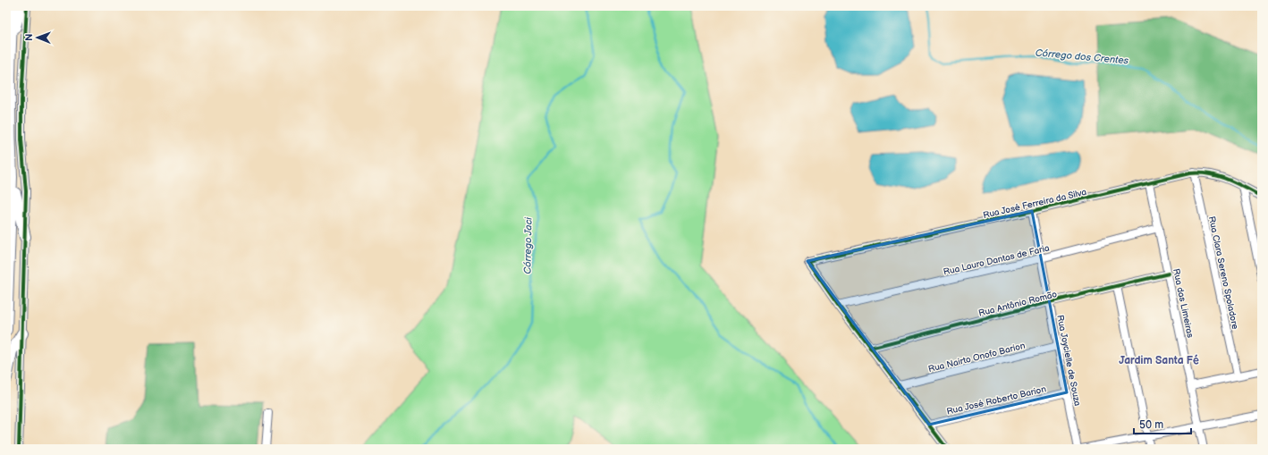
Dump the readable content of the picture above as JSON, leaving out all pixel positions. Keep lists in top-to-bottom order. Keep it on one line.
{"streets":{"street":["Rua José Ferreira da Silva","Rua Lauro Dantas de Faria","Rua Clara Sereno Spoladore","Rua Antônio Romão","Rua das Limeiras","Rua Nairto Onofo Barion","Rua Joycielle de Souza","Rua José Roberto Barion"]},"crossings":[["Rua José Ferreira da Silva","Rua Lauro Dantas de Faria"],["Rua José Ferreira da Silva","Rua Clara Sereno Spoladore"],["Rua José Ferreira da Silva","Rua das Limeiras"],["Rua José Ferreira da Silva","Rua Joycielle de Souza"],["Rua Lauro Dantas de Faria","Rua das Limeiras"],["Rua Lauro Dantas de Faria","Rua Joycielle de Souza"],["Rua Antônio Romão","Rua das Limeiras"],["Rua Antônio Romão","Rua Joycielle de Souza"],["Rua Nairto Onofo Barion","Rua Joycielle de Souza"],["Rua Joycielle de Souza","Rua José Roberto Barion"]],"districts":["Jardim Santa Fé"],"water":["Córrego dos Crentes","Córrego Jaci"],"scale_bar":"50 m","north":"left"}
